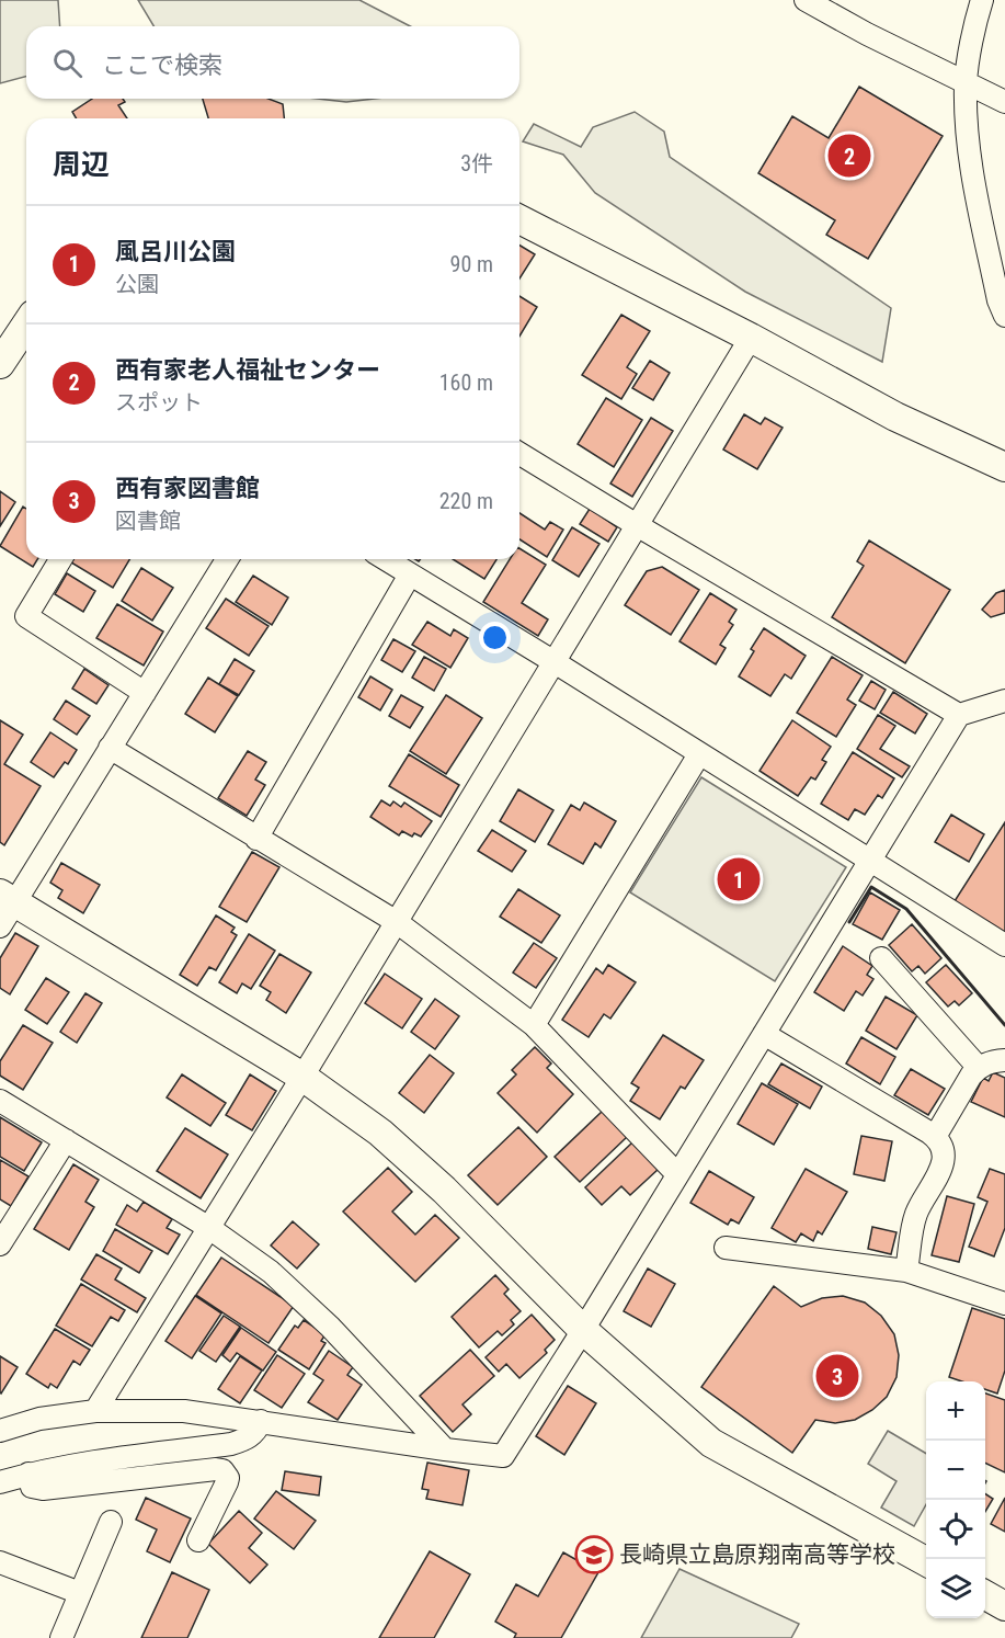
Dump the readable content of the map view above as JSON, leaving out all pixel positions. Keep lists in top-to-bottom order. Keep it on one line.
{"places":{"school or university":["長崎県立島原翔南高等学校"]},"page":{"search":"ここで検索","heading":["周辺","3件"],"pins":["2","1","3"],"list":[{"mark":"1","name":"風呂川公園","note":"公園","value":"90 m"},{"mark":"2","name":"西有家老人福祉センター","note":"スポット","value":"160 m"},{"mark":"3","name":"西有家図書館","note":"図書館","value":"220 m"}],"map_buttons":["+","−"]}}
